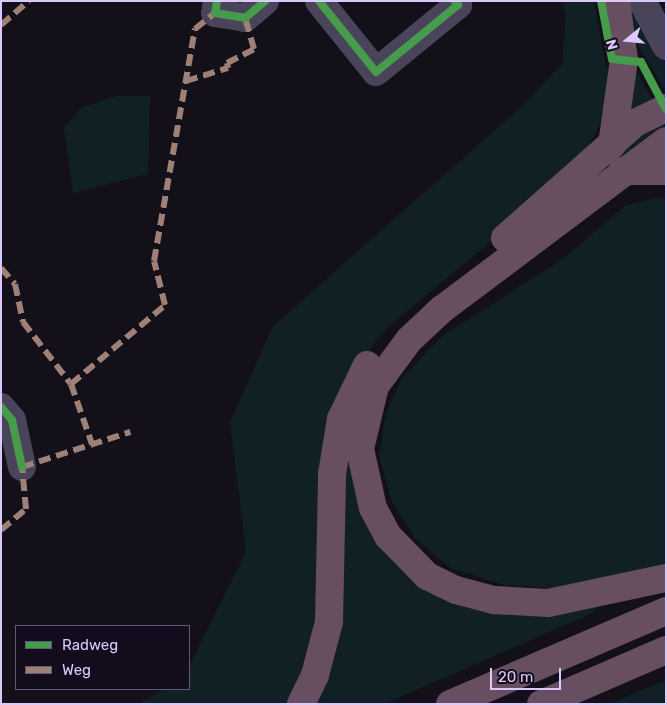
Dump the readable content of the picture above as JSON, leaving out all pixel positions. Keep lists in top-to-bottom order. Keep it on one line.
{"legend":["Radweg","Weg"],"scale_bar":"20 m","north":"left"}
